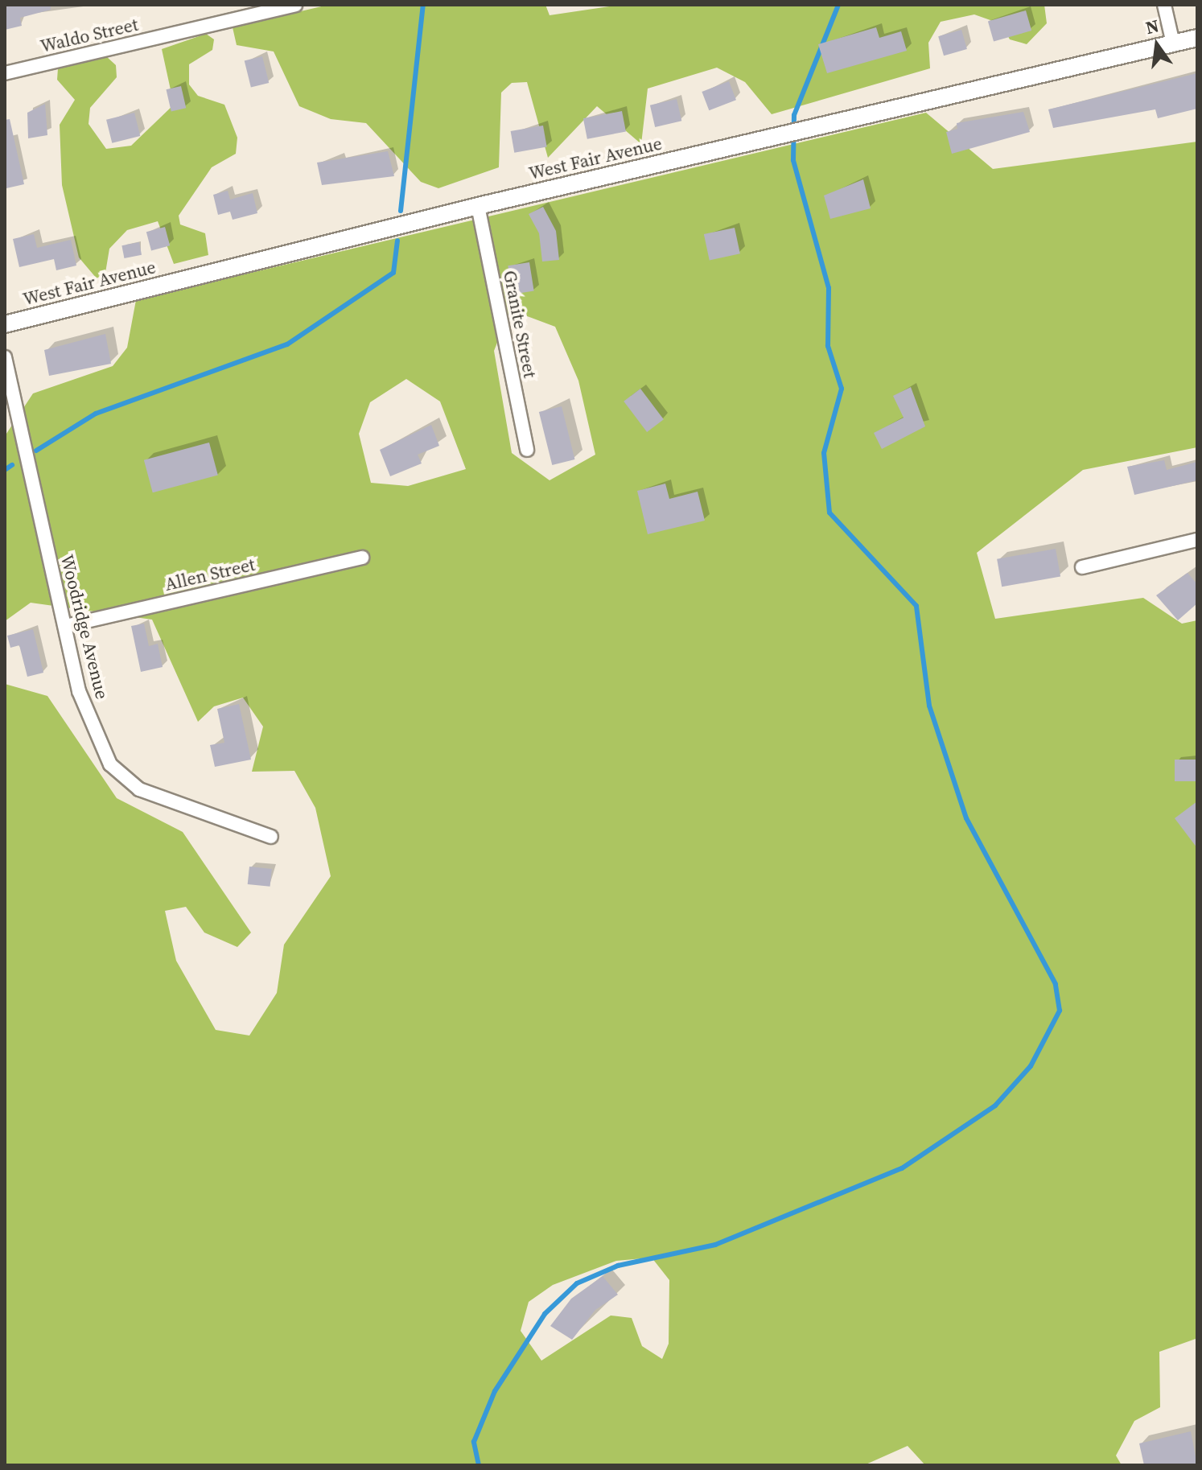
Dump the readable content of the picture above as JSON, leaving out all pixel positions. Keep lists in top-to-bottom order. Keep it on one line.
{"streets":{"street":["Waldo Street","West Fair Avenue","Granite Street","Allen Street","Woodridge Avenue"]},"crossings":[["West Fair Avenue","Granite Street"],["Allen Street","Woodridge Avenue"]],"north":"top"}
